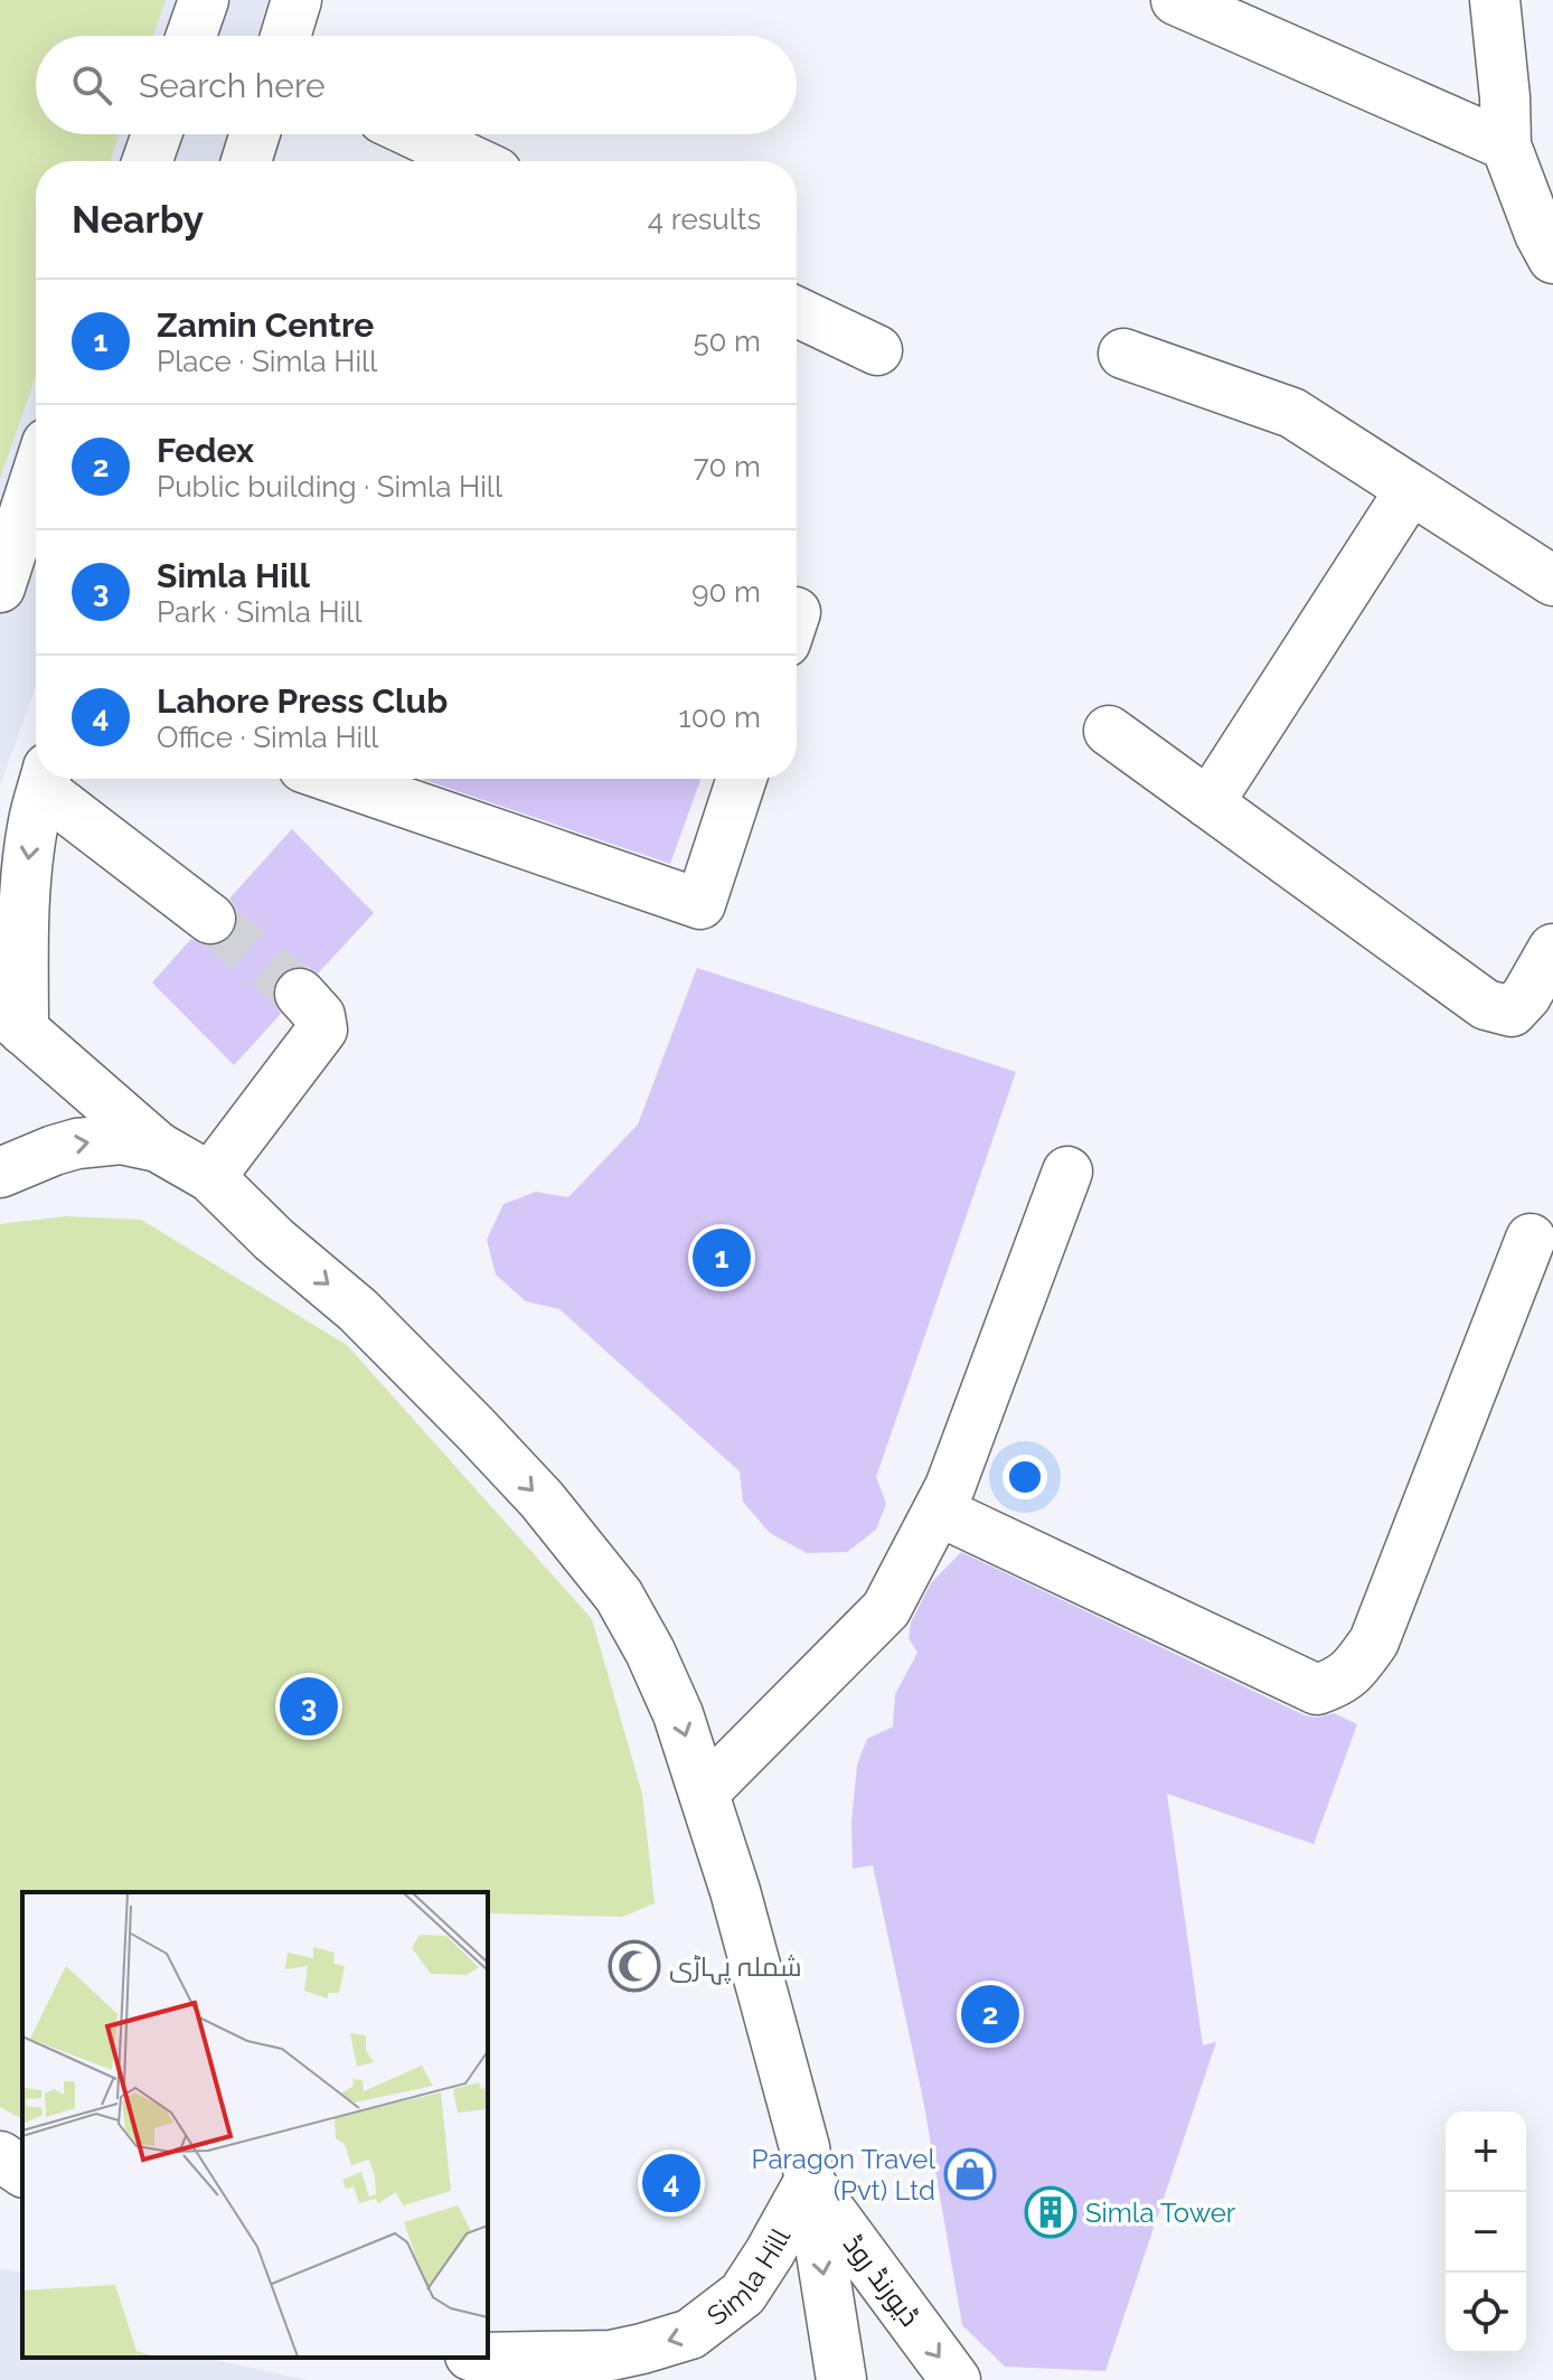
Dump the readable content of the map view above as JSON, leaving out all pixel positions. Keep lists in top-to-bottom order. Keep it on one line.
{"streets":{"main road":["Simla Hill","ڈیورنڈ روڈ"]},"crossings":[["Simla Hill","ڈیورنڈ روڈ"]],"one_way":["Simla Hill","ڈیورنڈ روڈ"],"places":{"mosque":["شملہ پہاڑی"],"shop":["Paragon Travel (Pvt) Ltd"],"building":["Simla Tower"]},"page":{"search":"Search here","heading":["Nearby","4 results"],"list":[{"mark":"1","name":"Zamin Centre","note":"Place · Simla Hill","value":"50 m"},{"mark":"2","name":"Fedex","note":"Public building · Simla Hill","value":"70 m"},{"mark":"3","name":"Simla Hill","note":"Park · Simla Hill","value":"90 m"},{"mark":"4","name":"Lahore Press Club","note":"Office · Simla Hill","value":"100 m"}],"pins":["1","3","2","4"],"map_buttons":["+","−"]}}
